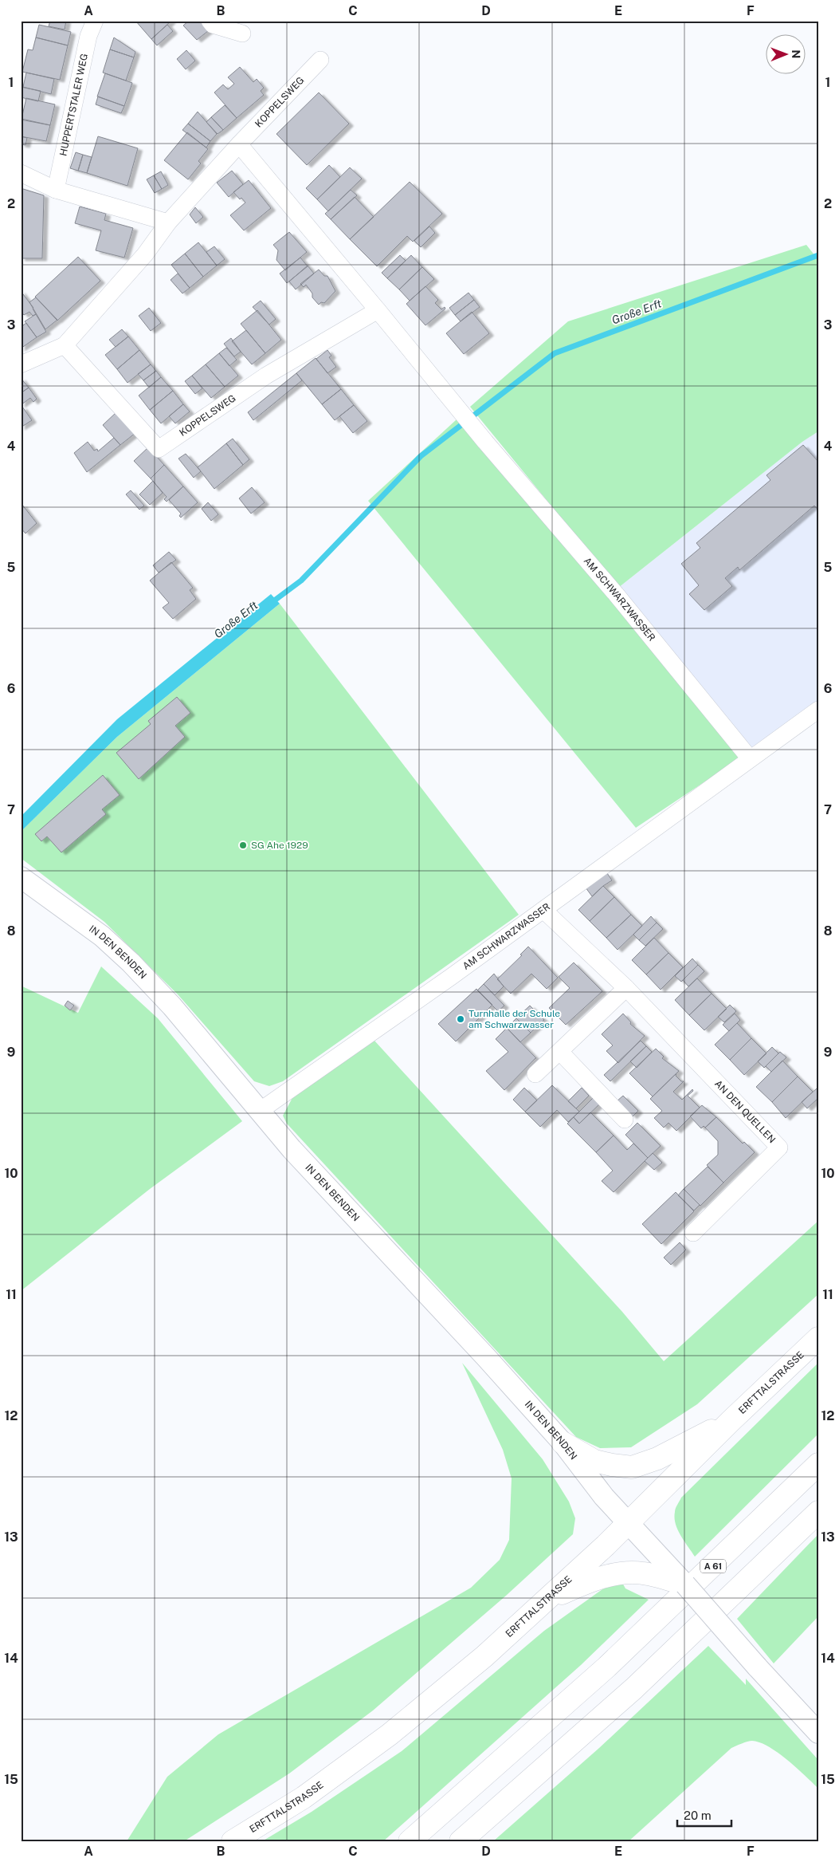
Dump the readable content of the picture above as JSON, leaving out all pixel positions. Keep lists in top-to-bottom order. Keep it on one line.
{"streets":{"main road":["ERFTTALSTRASSE","A 61"],"street":["KOPPELSWEG","HUPPERTSTALER WEG","AM SCHWARZWASSER","IN DEN BENDEN","AN DEN QUELLEN"]},"crossings":[["KOPPELSWEG","AM SCHWARZWASSER"],["AM SCHWARZWASSER","IN DEN BENDEN"],["AM SCHWARZWASSER","AN DEN QUELLEN"],["IN DEN BENDEN","ERFTTALSTRASSE"]],"water":["Große Erft"],"places":["SG Ahe 1929","Turnhalle der Schule am Schwarzwasser"],"scale_bar":"20 m","north":"right","grid":{"columns":["A","B","C","D","E","F"],"rows":["1","2","3","4","5","6","7","8","9","10","11","12","13","14","15"]}}
